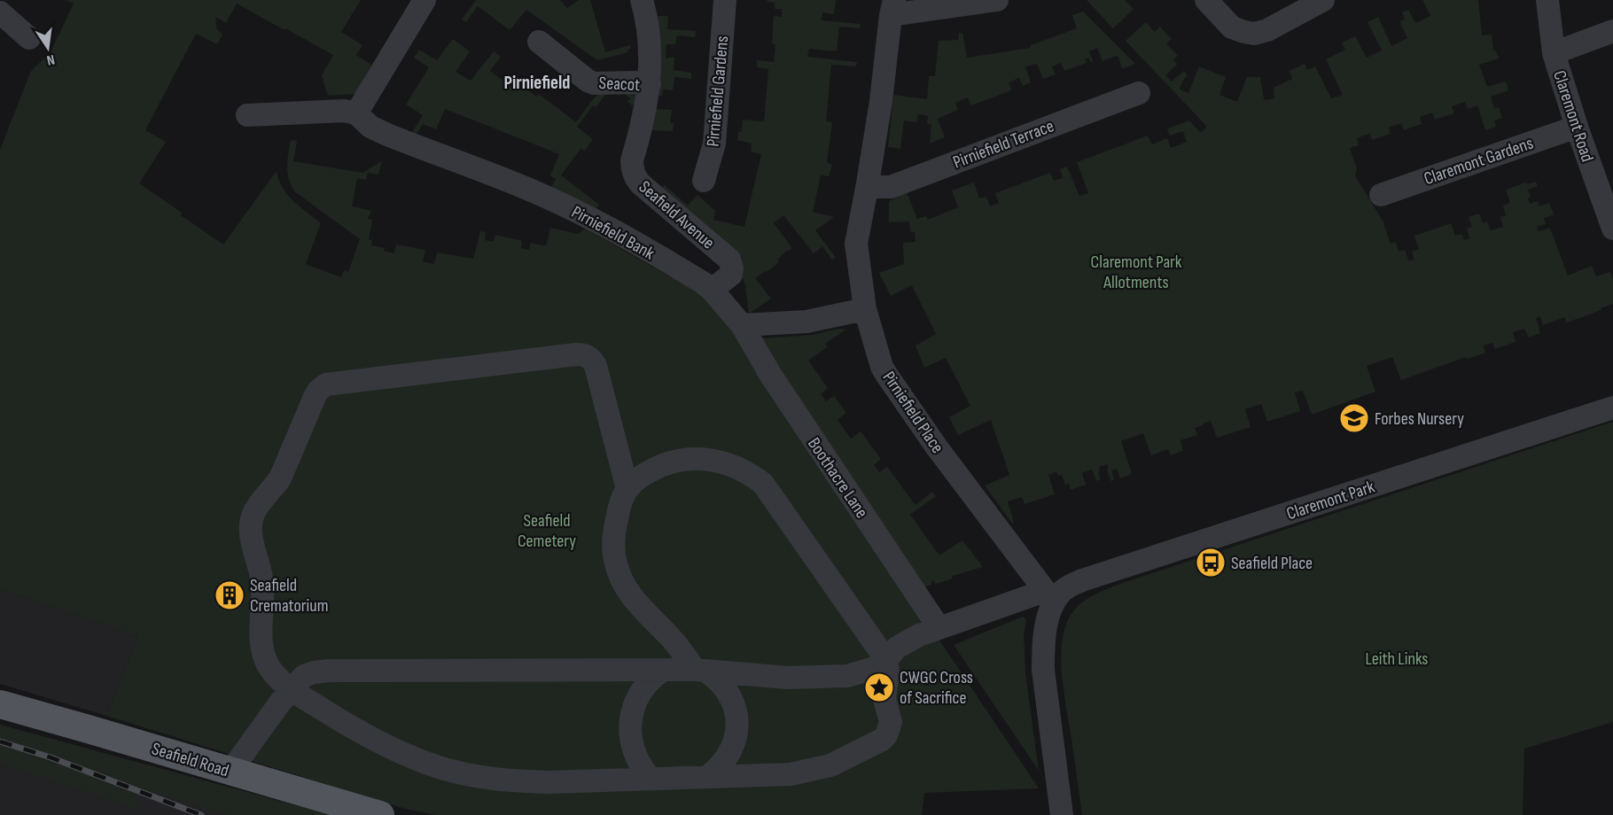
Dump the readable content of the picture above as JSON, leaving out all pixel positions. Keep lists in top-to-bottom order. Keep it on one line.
{"streets":{"main road":["Seafield Road"],"street":["Seacot","Pirniefield Gardens","Claremont Road","Pirniefield Terrace","Claremont Gardens","Seafield Avenue","Pirniefield Bank","Pirniefield Place","Boothacre Lane","Claremont Park"]},"crossings":[["Seacot","Seafield Avenue"],["Claremont Road","Claremont Gardens"],["Pirniefield Terrace","Pirniefield Place"],["Seafield Avenue","Pirniefield Bank"],["Pirniefield Bank","Boothacre Lane"],["Pirniefield Place","Claremont Park"]],"districts":["Pirniefield"],"parks":["Claremont Park Allotments","Seafield Cemetery","Leith Links"],"places":{"school or university":["Forbes Nursery"],"bus stop":["Seafield Place"],"building":["Seafield Crematorium"],"place":["CWGC Cross of Sacrifice"]},"north":"bottom"}
